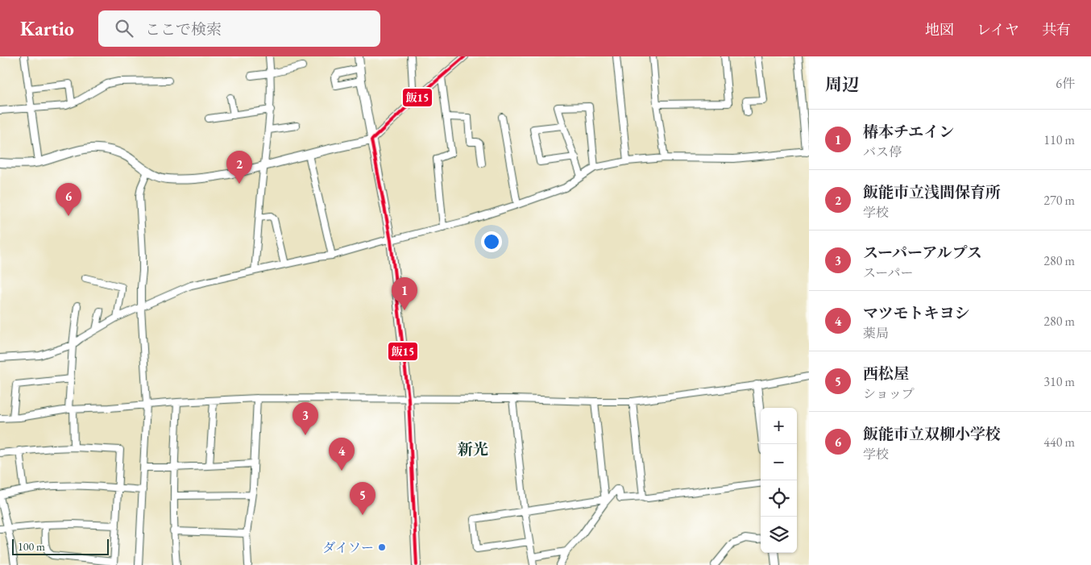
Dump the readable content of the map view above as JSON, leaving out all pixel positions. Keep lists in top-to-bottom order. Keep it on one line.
{"districts":["新光"],"places":["ダイソー"],"lines":["transit line 飯15"],"scale_bar":"100 m","page":{"header":"Kartio","search":"ここで検索","nav":["地図","レイヤ","共有"],"heading":["周辺","6件"],"list":[{"mark":"1","name":"椿本チエイン","note":"バス停","value":"110 m"},{"mark":"2","name":"飯能市立浅間保育所","note":"学校","value":"270 m"},{"mark":"3","name":"スーパーアルプス","note":"スーパー","value":"280 m"},{"mark":"4","name":"マツモトキヨシ","note":"薬局","value":"280 m"},{"mark":"5","name":"西松屋","note":"ショップ","value":"310 m"},{"mark":"6","name":"飯能市立双柳小学校","note":"学校","value":"440 m"}],"pins":["2","6","1","3","4","5"],"map_buttons":["+","−"],"scale":"100 m"}}
